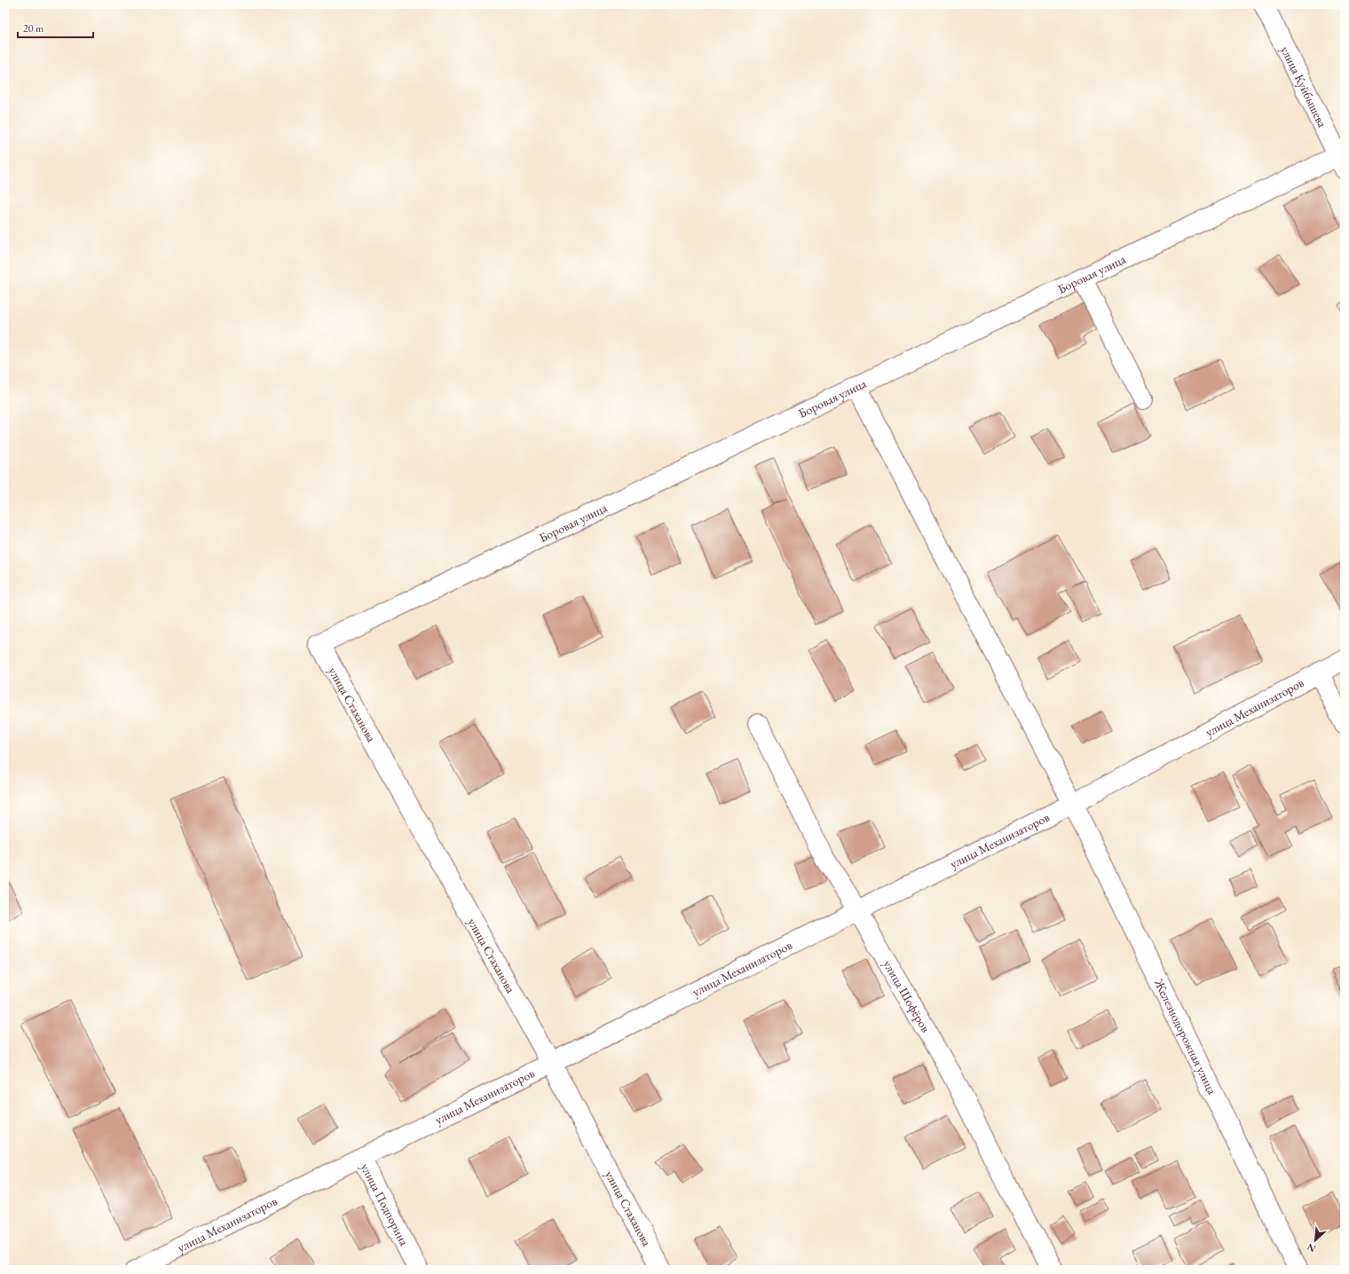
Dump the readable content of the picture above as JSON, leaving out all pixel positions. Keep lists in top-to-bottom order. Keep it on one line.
{"streets":{"street":["улица Куйбышева","Боровая улица","улица Стаханова","улица Механизаторов","улица Шофёров","Железнодорожная улица","улица Подпорина"]},"crossings":[["улица Куйбышева","Боровая улица"],["Боровая улица","улица Стаханова"],["Боровая улица","Железнодорожная улица"],["улица Стаханова","улица Механизаторов"],["улица Механизаторов","улица Шофёров"],["улица Механизаторов","Железнодорожная улица"],["улица Механизаторов","улица Подпорина"]],"scale_bar":"20 m","north":"bottom left"}
